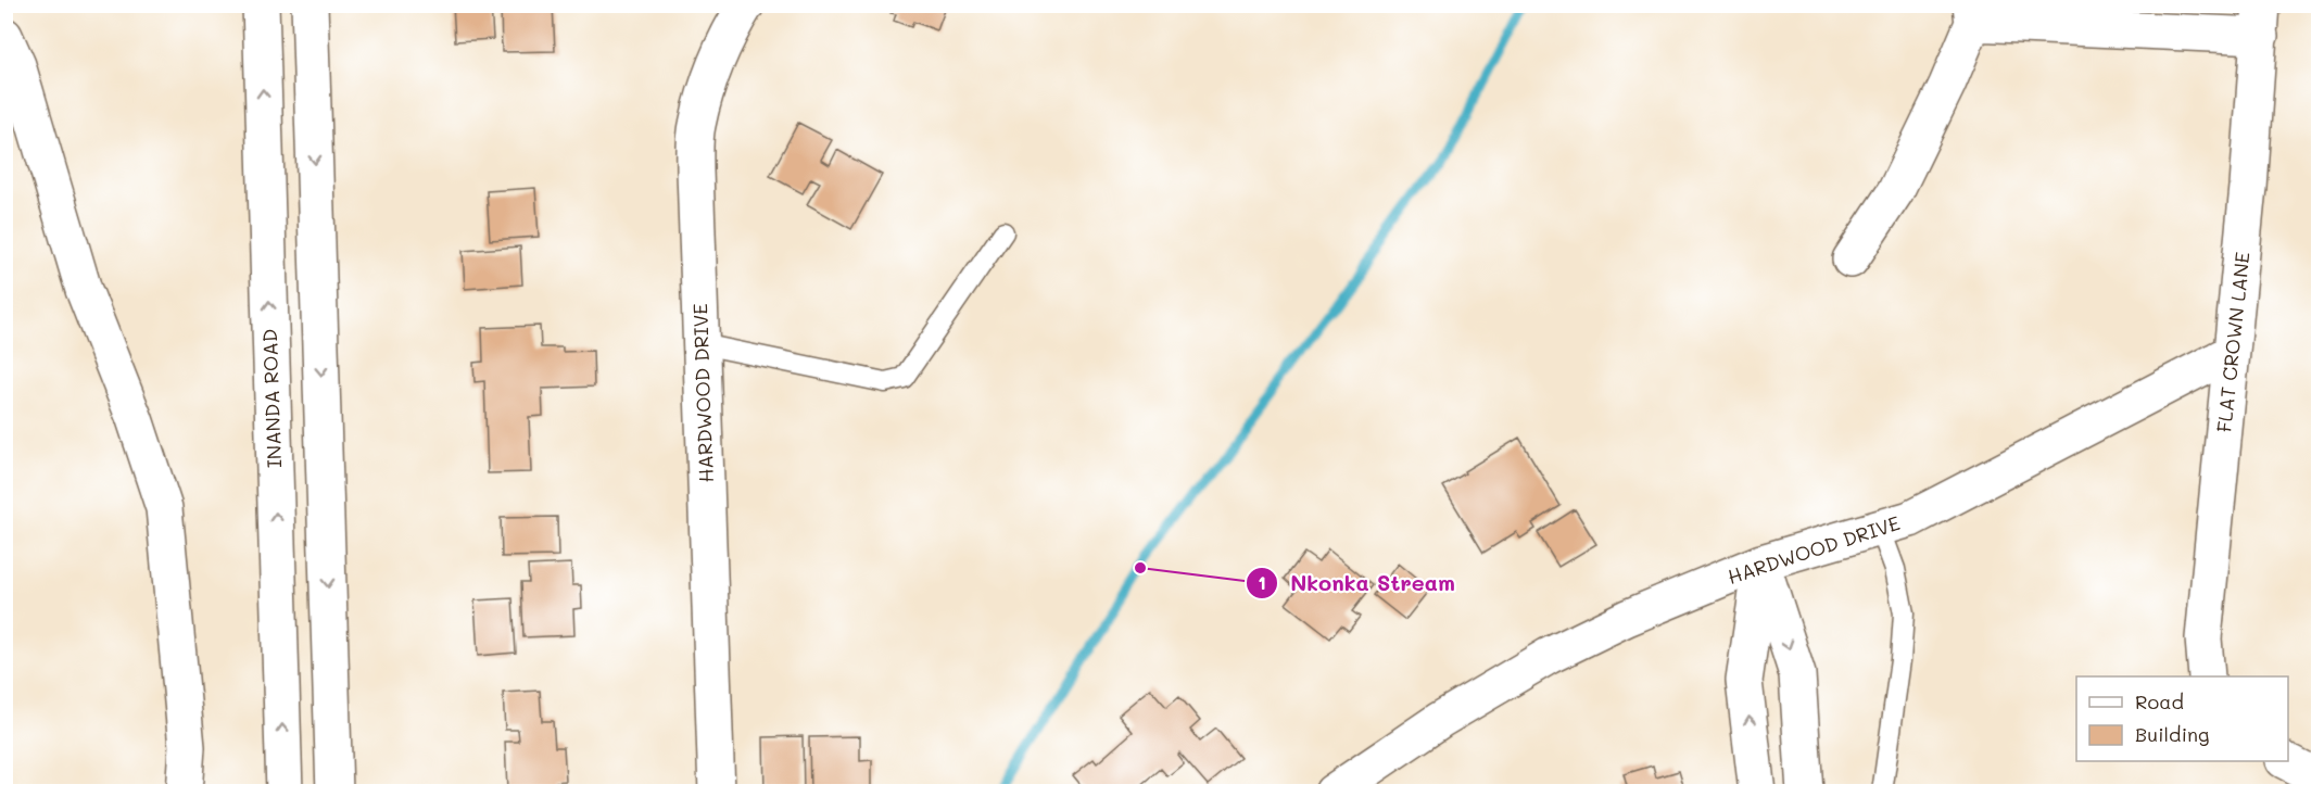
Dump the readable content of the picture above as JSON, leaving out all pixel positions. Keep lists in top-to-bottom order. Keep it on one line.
{"streets":{"street":["FLAT CROWN LANE","HARDWOOD DRIVE","INANDA ROAD"]},"crossings":[["FLAT CROWN LANE","HARDWOOD DRIVE"]],"places":["Nkonka Stream"],"legend":["Road","Building"]}
